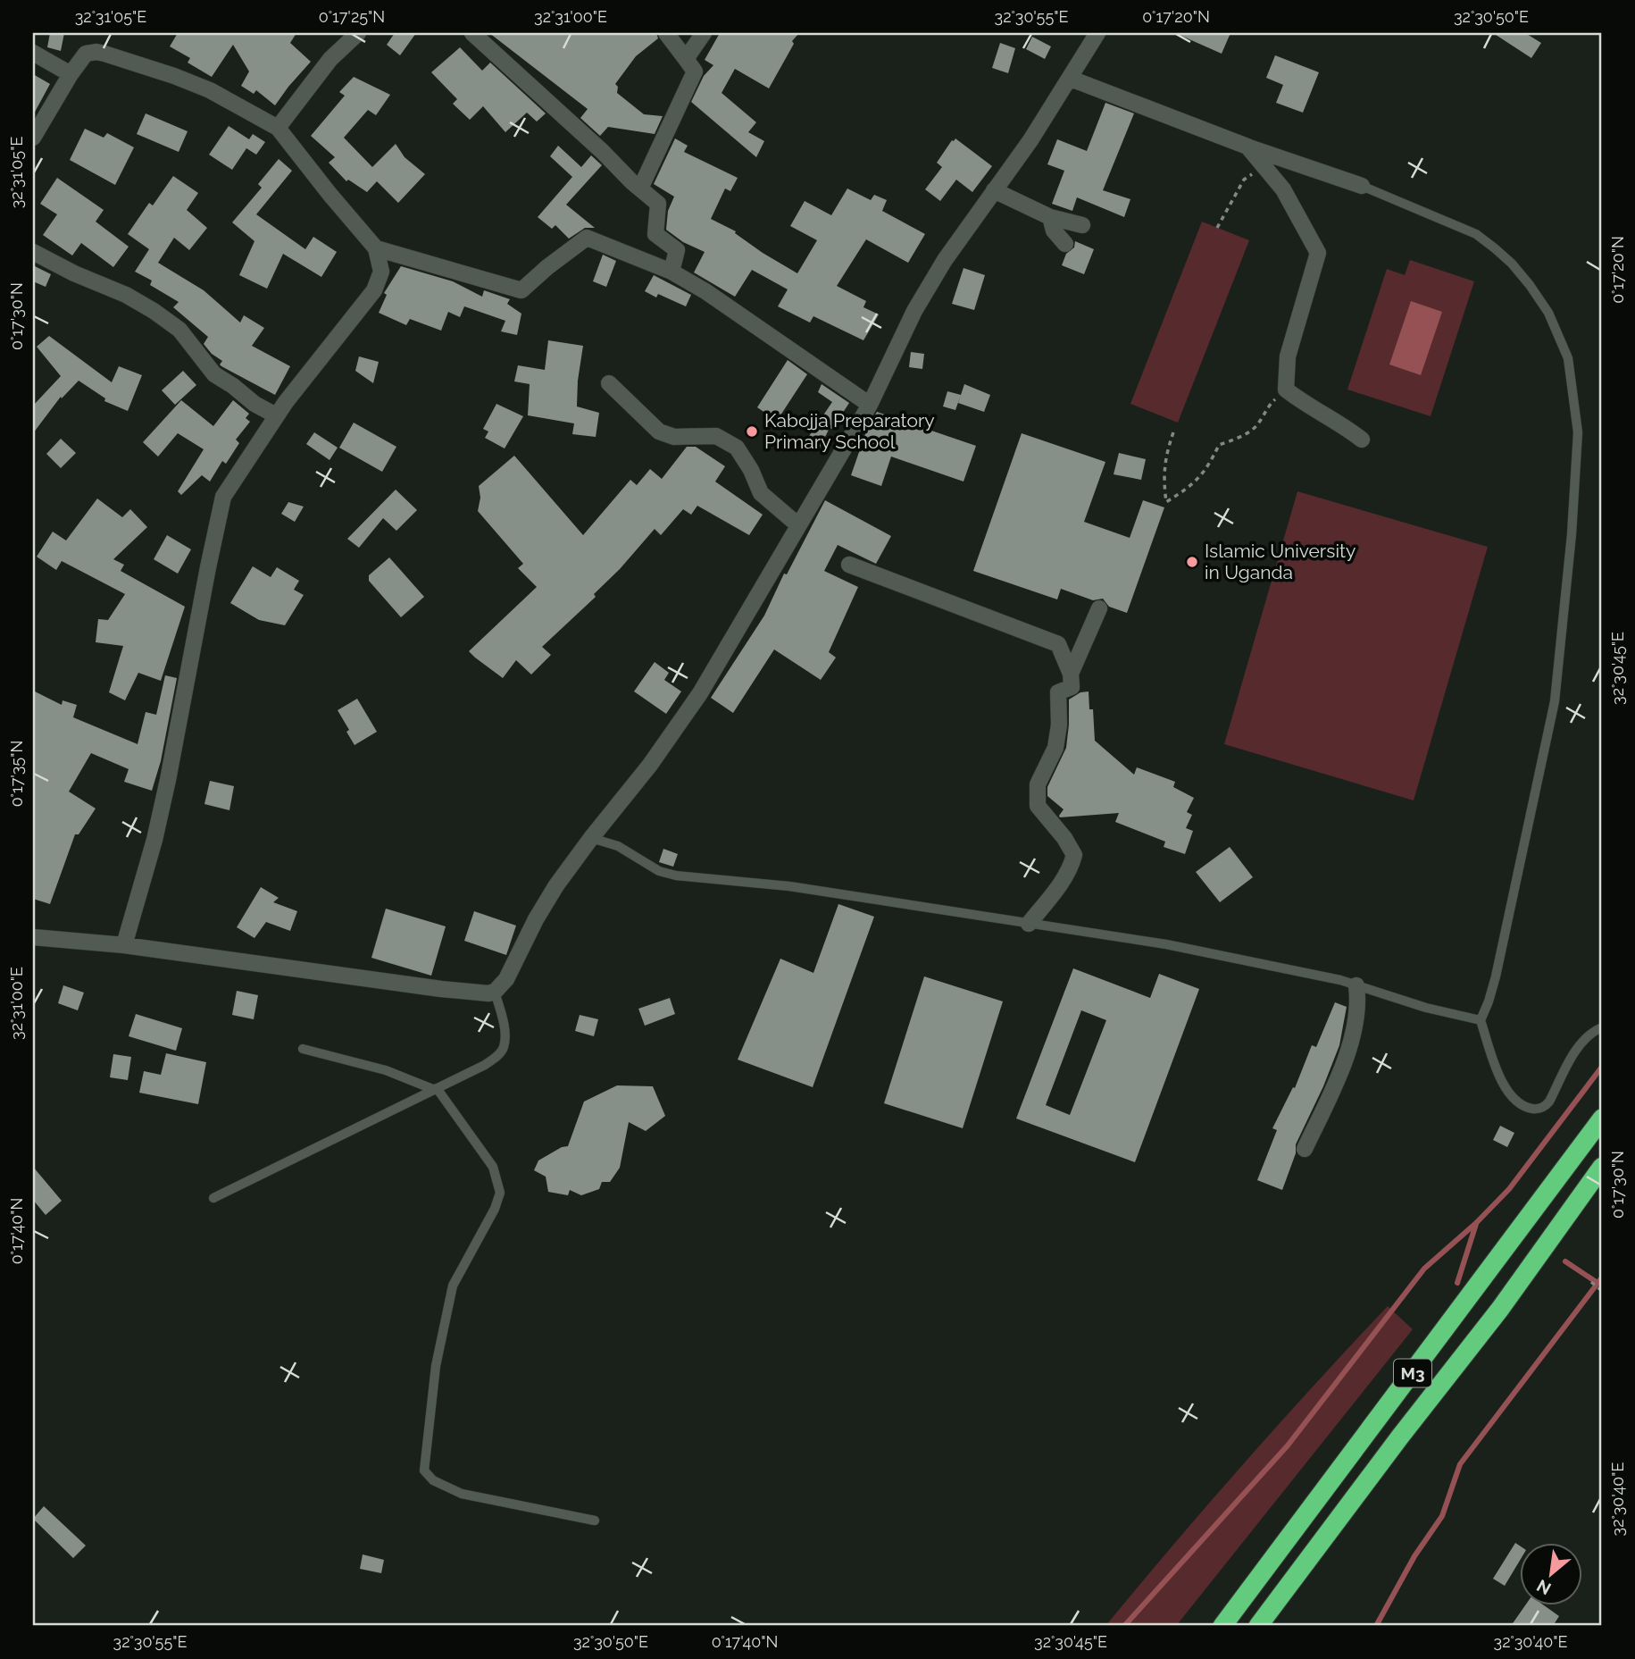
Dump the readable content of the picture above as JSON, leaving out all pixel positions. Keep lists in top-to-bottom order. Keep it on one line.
{"streets":{"highway":["M3"]},"places":["Kabojja Preparatory Primary School","Islamic University in Uganda"],"north":"bottom left","coordinates":["32°31'05\"E","0°17'25\"N","32°31'00\"E","32°30'55\"E","0°17'20\"N","32°30'50\"E","0°17'30\"N","32°30'45\"E","0°17'35\"N","0°17'40\"N","32°30'40\"E"]}
